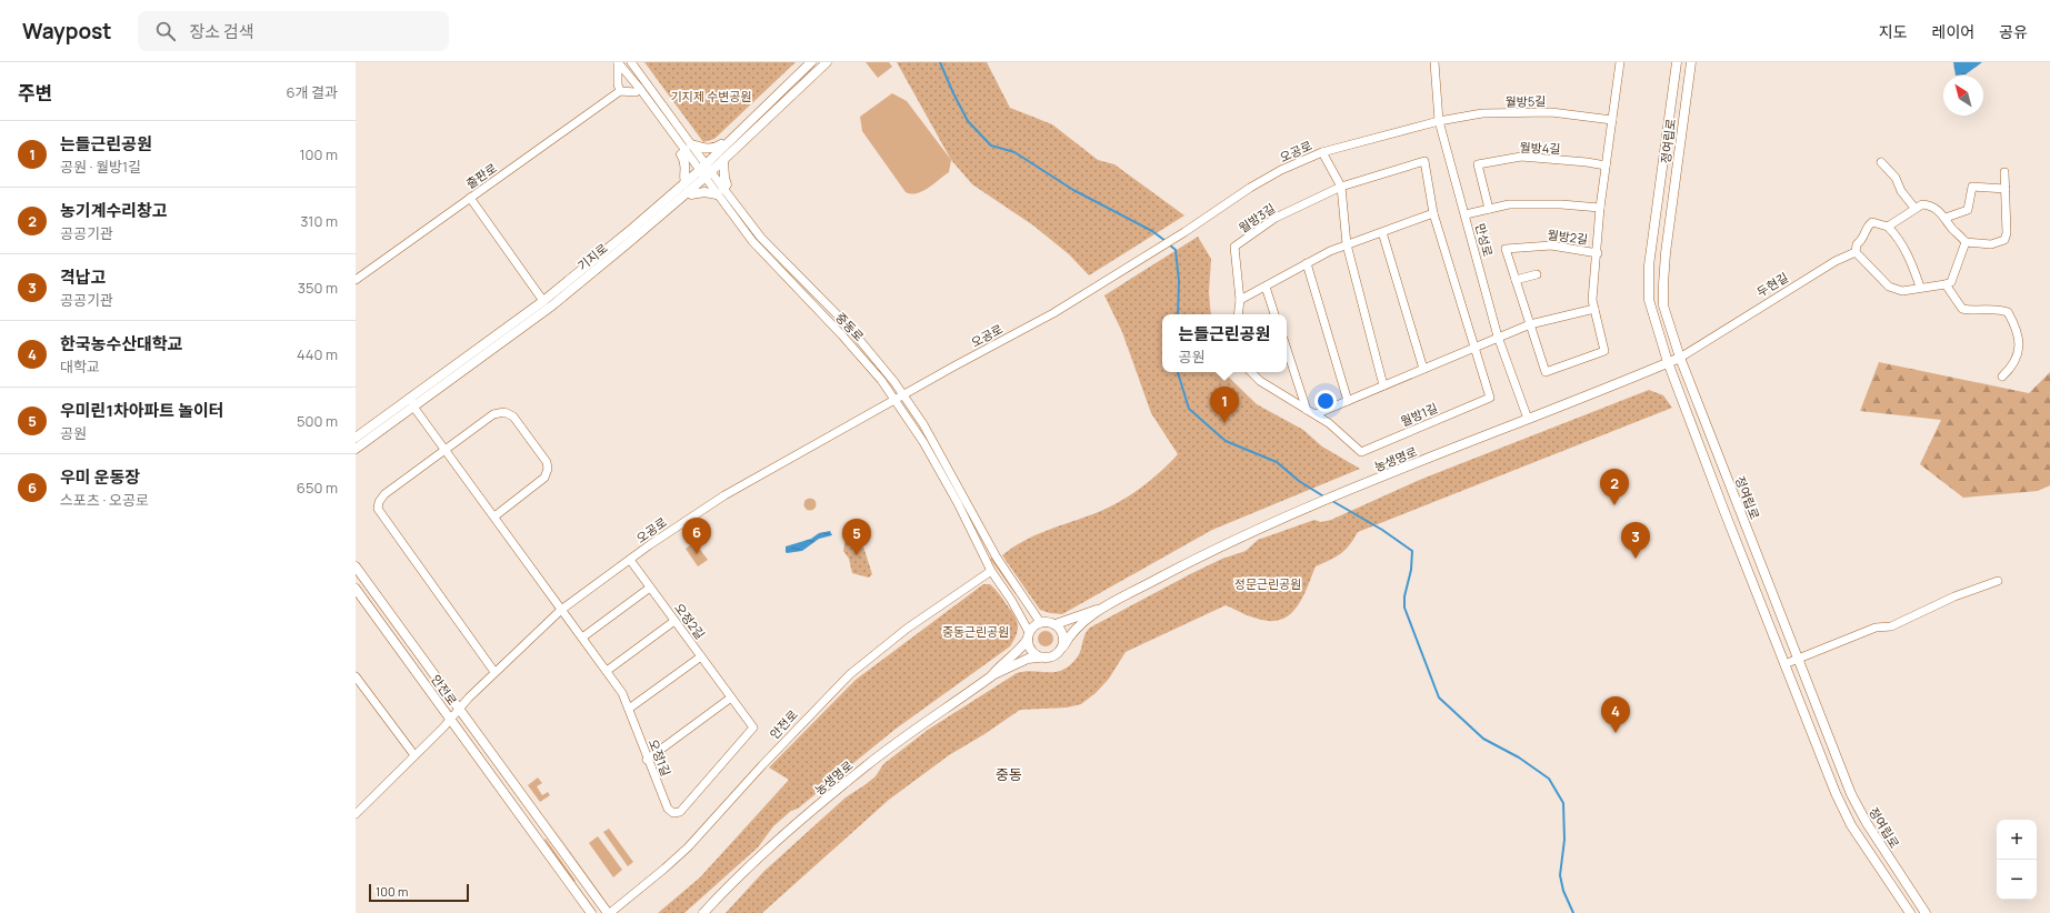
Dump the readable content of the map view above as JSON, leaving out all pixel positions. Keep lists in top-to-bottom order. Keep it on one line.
{"streets":{"street":["월방5길","정여립로","월방4길","오공로","출판로","월방3길","월방2길","만성로","기지로","두현길","중동로","월방1길","농생명로","오정2길","안전로","오정1길"]},"crossings":[["월방5길","오공로"],["월방5길","만성로"],["정여립로","농생명로"],["오공로","만성로"],["오공로","중동로"],["오공로","오정2길"],["오공로","안전로"],["오공로","오정1길"],["출판로","중동로"],["월방3길","월방1길"],["만성로","농생명로"],["기지로","중동로"],["두현길","농생명로"],["중동로","안전로"],["오정2길","오정1길"]],"districts":["중동"],"parks":["기지제 수변공원","정문근린공원","중동근린공원"],"scale_bar":"100 m","north":"top left","page":{"header":"Waypost","search":"장소 검색","nav":["지도","레이어","공유"],"heading":["주변","6개 결과"],"list":[{"mark":"1","name":"는들근린공원","note":"공원 · 월방1길","value":"100 m"},{"mark":"2","name":"농기계수리창고","note":"공공기관","value":"310 m"},{"mark":"3","name":"격납고","note":"공공기관","value":"350 m"},{"mark":"4","name":"한국농수산대학교","note":"대학교","value":"440 m"},{"mark":"5","name":"우미린1차아파트 놀이터","note":"공원","value":"500 m"},{"mark":"6","name":"우미 운동장","note":"스포츠 · 오공로","value":"650 m"}],"popup":["는들근린공원","공원"],"pins":["1","2","6","5","3","4"],"map_buttons":["+","−"],"scale":"100 m"}}
